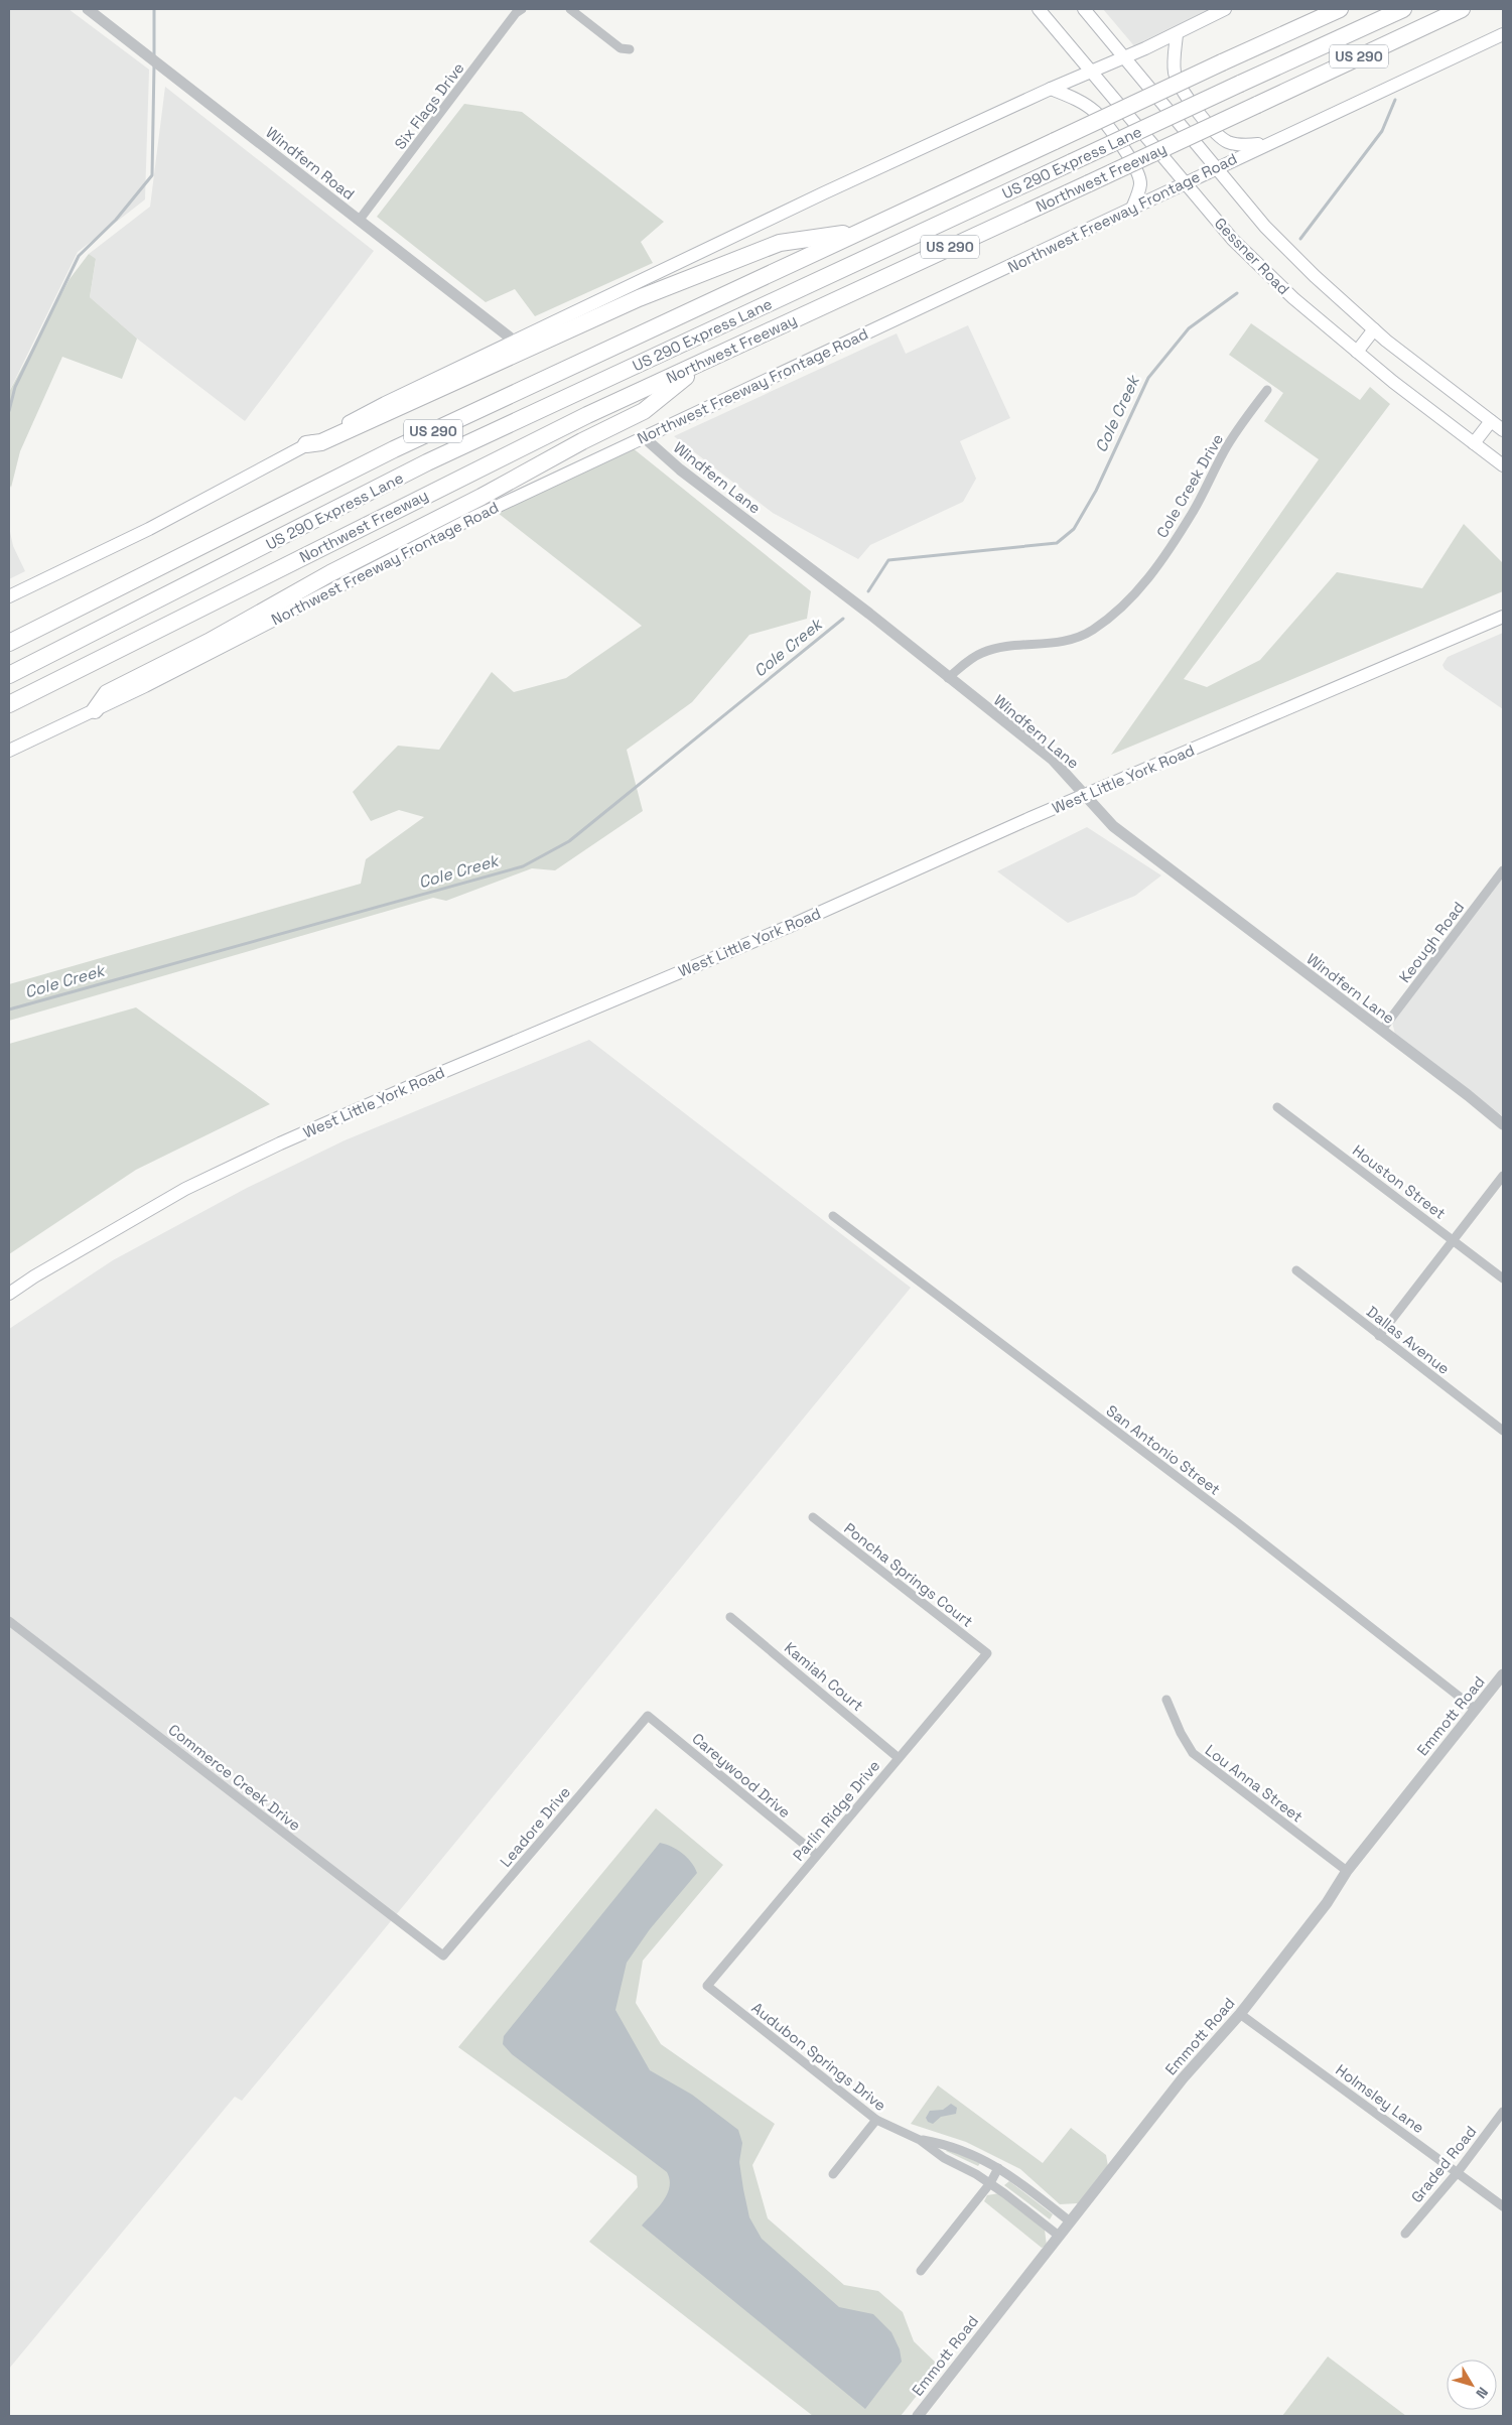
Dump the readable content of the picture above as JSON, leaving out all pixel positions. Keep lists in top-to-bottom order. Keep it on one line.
{"streets":{"highway":["US 290","US 290 Express Lane","Northwest Freeway"],"main road":["Northwest Freeway Frontage Road","Gessner Road","West Little York Road"],"street":["Six Flags Drive","Windfern Road","Windfern Lane","Cole Creek Drive","Keough Road","Houston Street","Dallas Avenue","San Antonio Street","Poncha Springs Court","Kamiah Court","Emmott Road","Careywood Drive","Commerce Creek Drive","Lou Anna Street","Parlin Ridge Drive","Leadore Drive","Audubon Springs Drive","Holmsley Lane","Graded Road"]},"crossings":[["Six Flags Drive","Windfern Road"],["Northwest Freeway Frontage Road","Gessner Road"],["Northwest Freeway Frontage Road","Windfern Lane"],["Windfern Lane","Cole Creek Drive"],["Windfern Lane","West Little York Road"],["Windfern Lane","Keough Road"],["San Antonio Street","Emmott Road"],["Poncha Springs Court","Parlin Ridge Drive"],["Kamiah Court","Parlin Ridge Drive"],["Emmott Road","Lou Anna Street"],["Emmott Road","Audubon Springs Drive"],["Emmott Road","Holmsley Lane"],["Careywood Drive","Parlin Ridge Drive"],["Careywood Drive","Leadore Drive"],["Commerce Creek Drive","Leadore Drive"],["Parlin Ridge Drive","Audubon Springs Drive"],["Holmsley Lane","Graded Road"]],"water":["Cole Creek"],"north":"bottom right"}
